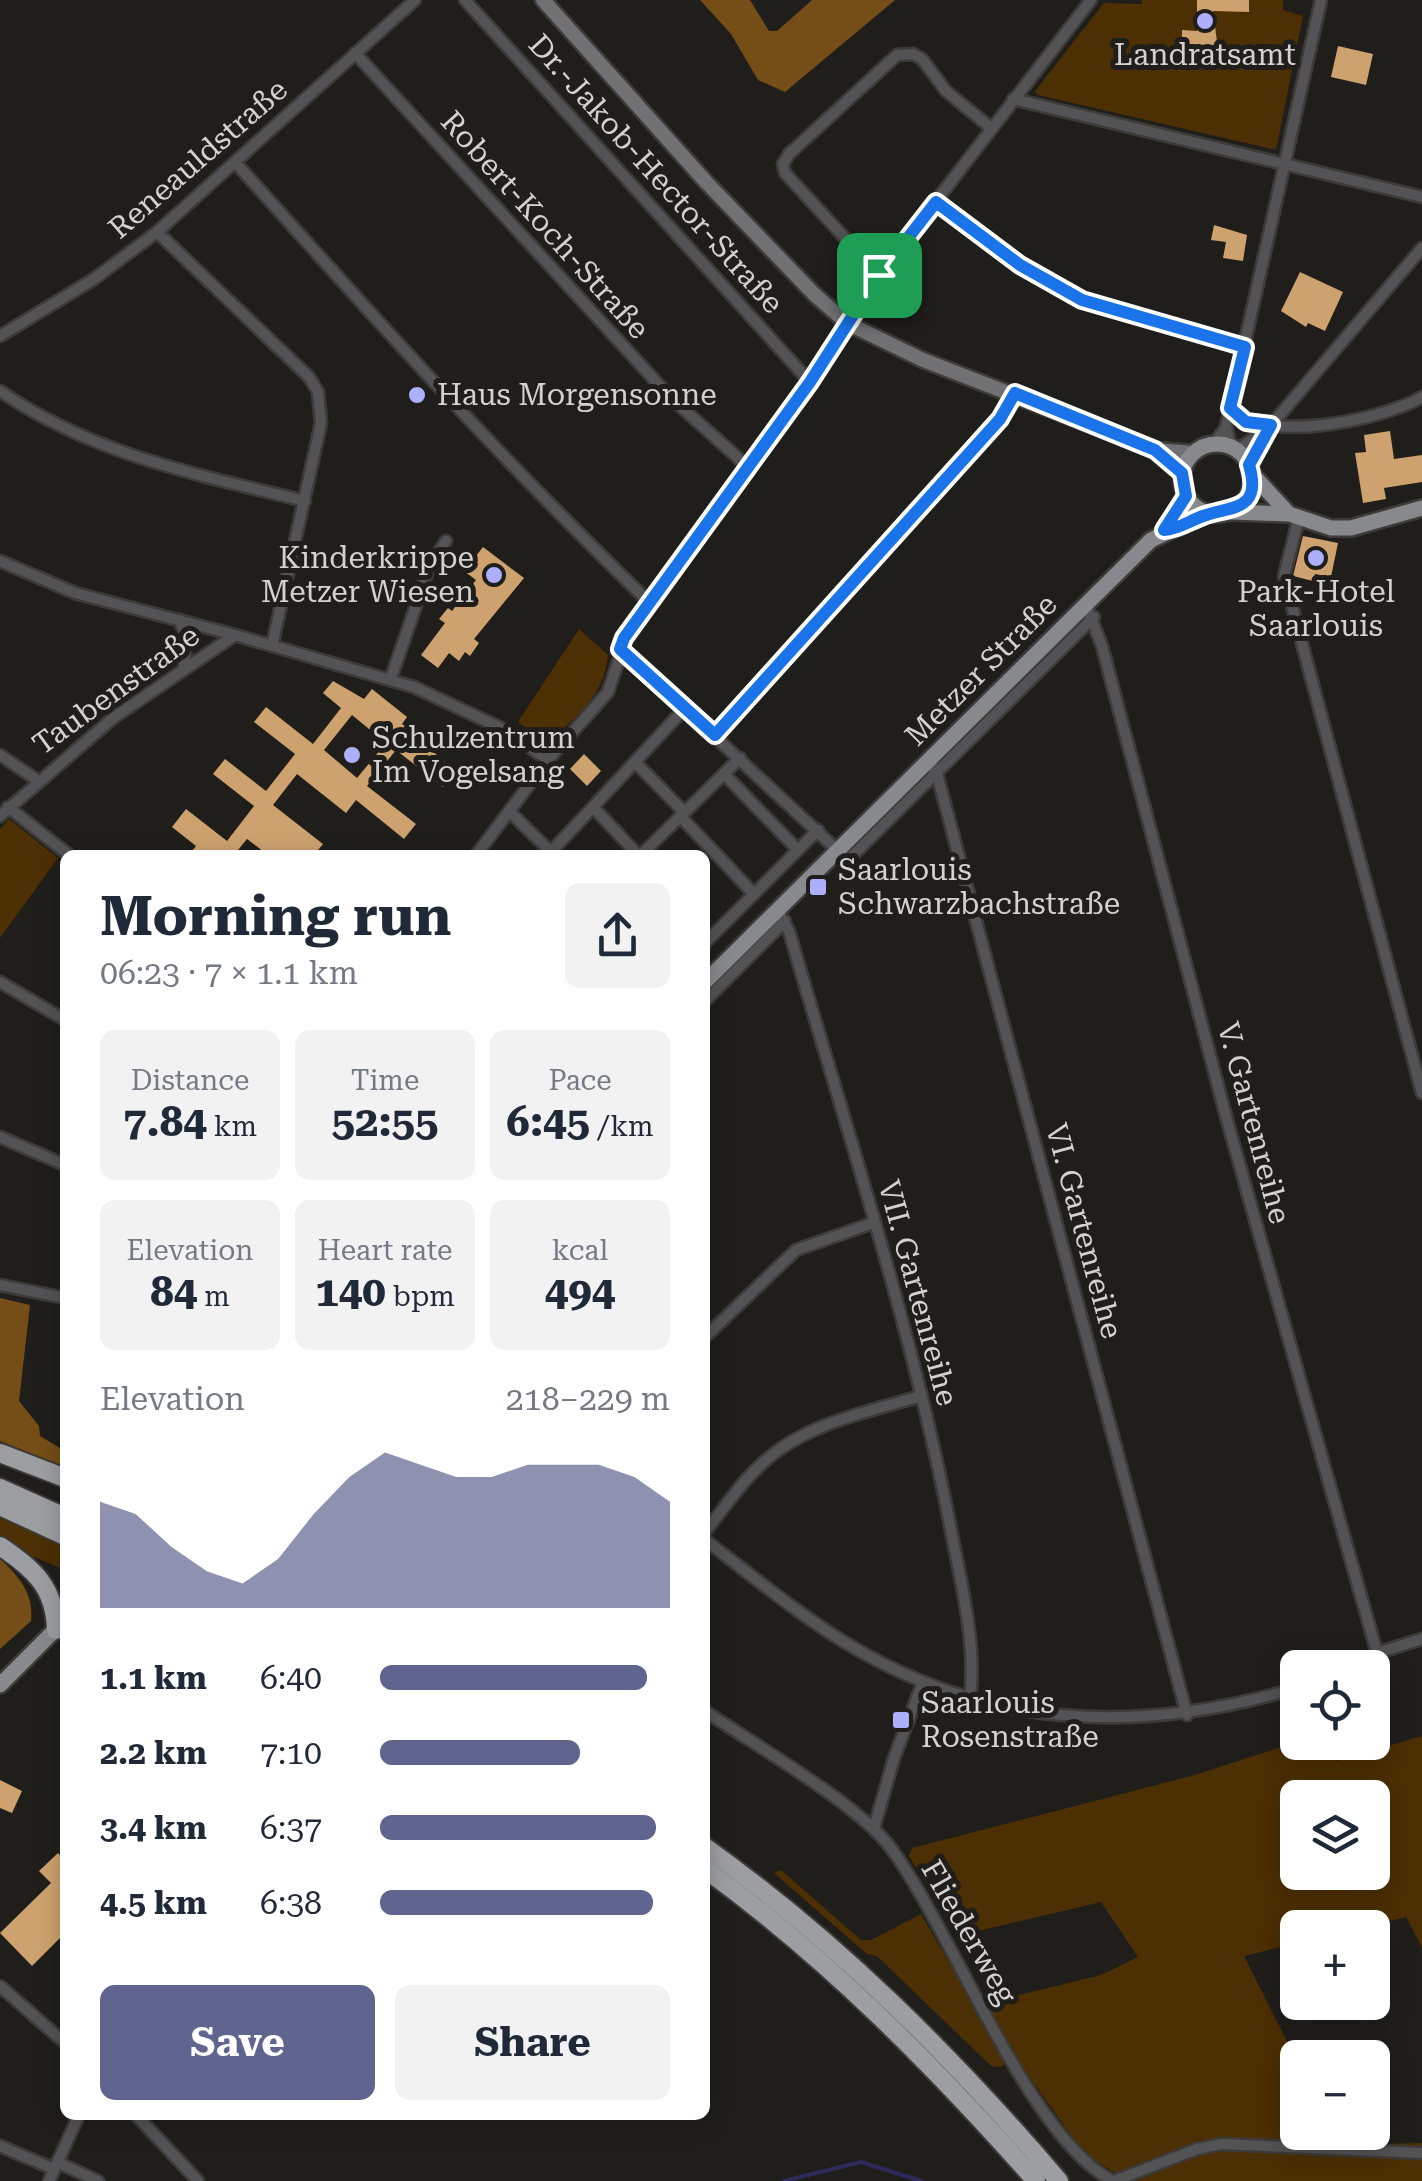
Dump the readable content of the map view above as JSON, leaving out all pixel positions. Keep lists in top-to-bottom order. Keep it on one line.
{"streets":{"main road":["Metzer Straße"],"street":["Reneauldstraße","Dr.-Jakob-Hector-Straße","Robert-Koch-Straße","Taubenstraße","V. Gartenreihe","VI. Gartenreihe","VII. Gartenreihe","Fliederweg"]},"crossings":[["Reneauldstraße","Robert-Koch-Straße"],["Metzer Straße","V. Gartenreihe"],["Metzer Straße","VI. Gartenreihe"],["Metzer Straße","VII. Gartenreihe"]],"places":{"other":["Landratsamt","Haus Morgensonne","Park-Hotel Saarlouis","Kinderkrippe Metzer Wiesen","Schulzentrum Im Vogelsang"],"transit":["Saarlouis Schwarzbachstraße","Saarlouis Rosenstraße"]},"page":{"heading":["Morning run","06:23 · 7 × 1.1 km"],"stats":[["Distance","7.84 km"],["Time","52:55"],["Pace","6:45 /km"],["Elevation","84 m"],["Heart rate","140 bpm"],["kcal","494"]],"chart":["Elevation","218–229 m"],"list":[{"name":"1.1 km","note":"6:40"},{"name":"2.2 km","note":"7:10"},{"name":"3.4 km","note":"6:37"},{"name":"4.5 km","note":"6:38"}],"map_buttons":["+","−"],"buttons":["Save","Share"]}}
